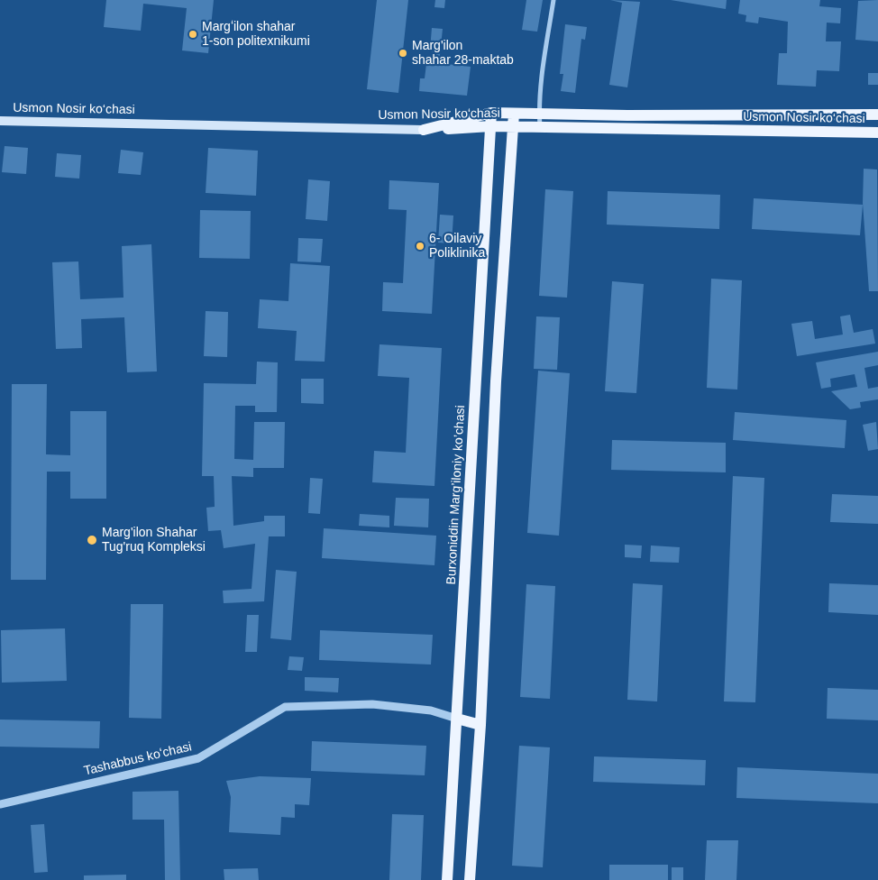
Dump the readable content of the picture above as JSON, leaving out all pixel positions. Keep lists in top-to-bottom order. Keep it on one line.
{"streets":{"main road":["Usmon Nosir ko‘chasi","Burxoniddin Marg’iloniy ko’chasi"],"street":["Tashabbus koʻchasi"]},"crossings":[["Usmon Nosir ko‘chasi","Burxoniddin Marg’iloniy ko’chasi"],["Burxoniddin Marg’iloniy ko’chasi","Tashabbus koʻchasi"]],"places":["Margʻilon shahar 1-son politexnikumi","Marg'ilon shahar 28-maktab","6- Oilaviy Poliklinika","Marg'ilon Shahar Tug'ruq Kompleksi"]}
